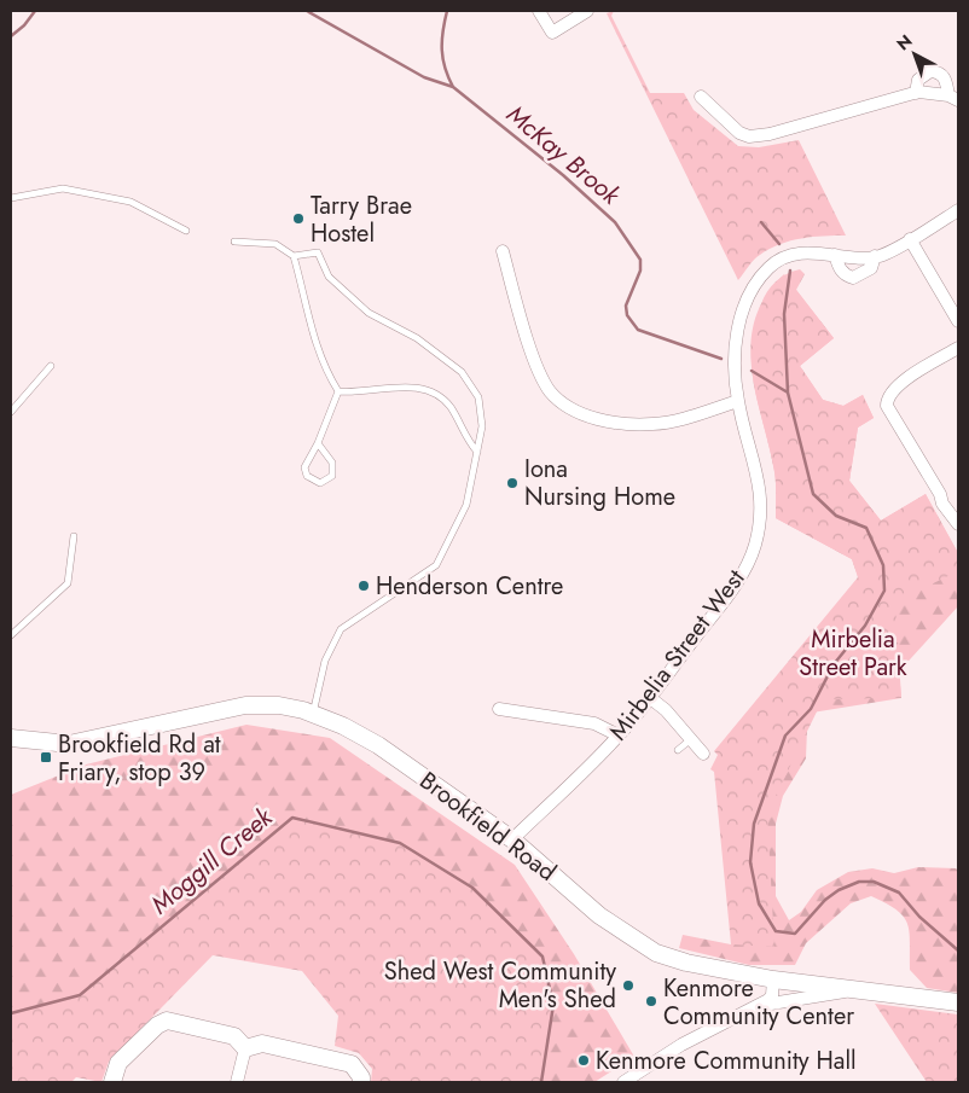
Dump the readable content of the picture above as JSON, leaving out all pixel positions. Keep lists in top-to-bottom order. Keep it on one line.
{"streets":{"main road":["Brookfield Road"],"street":["Mirbelia Street West"]},"crossings":[["Mirbelia Street West","Brookfield Road"]],"water":["McKay Brook","Moggill Creek"],"parks":["Mirbelia Street Park"],"places":{"other":["Tarry Brae Hostel","Iona Nursing Home","Henderson Centre","Shed West Community Men's Shed","Kenmore Community Center","Kenmore Community Hall"],"transit":["Brookfield Rd at Friary, stop 39"]},"north":"top left"}
